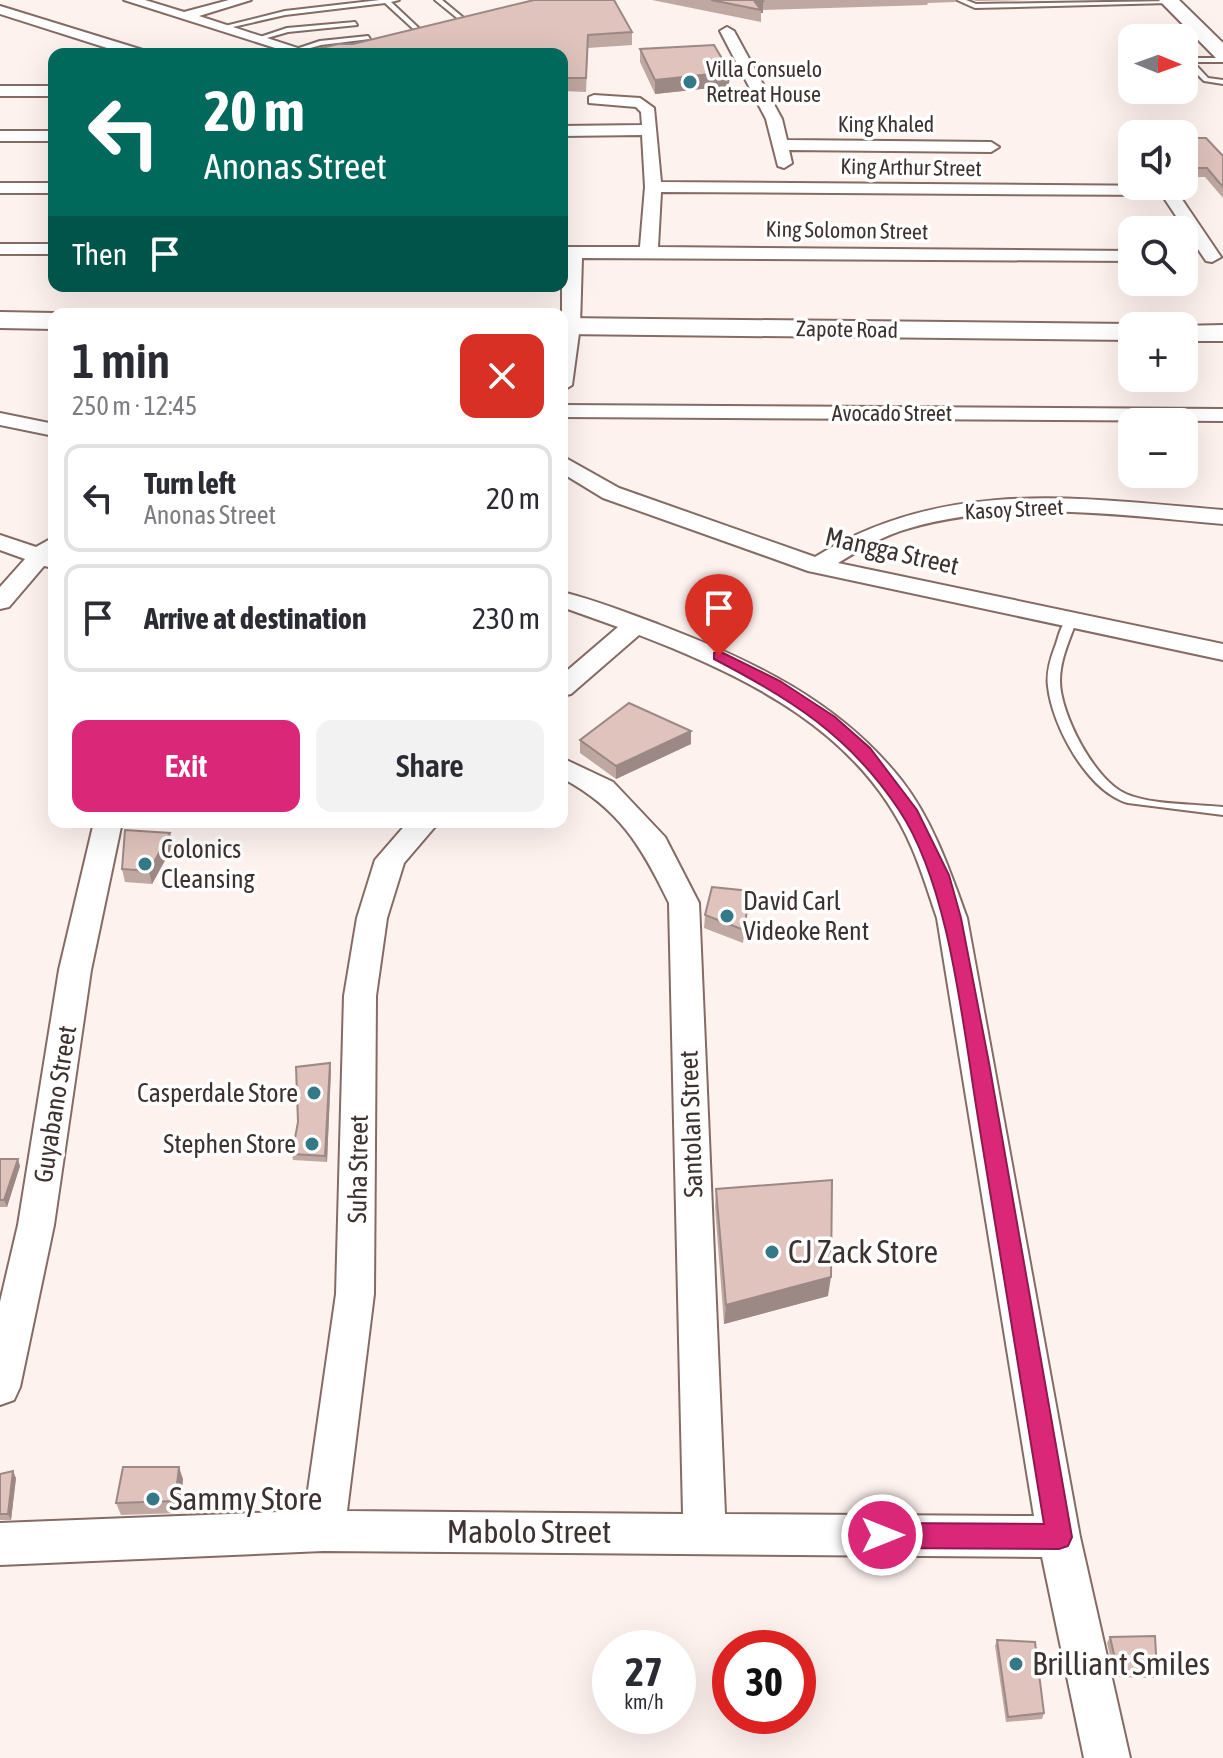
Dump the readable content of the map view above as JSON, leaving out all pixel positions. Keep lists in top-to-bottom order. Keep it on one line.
{"streets":{"main road":["Zapote Road"],"street":["King Khaled","King Arthur Street","King Solomon Street","Avocado Street","Kasoy Street","Mangga Street","Guyabano Street","Santolan Street","Suha Street","Mabolo Street"]},"crossings":[["King Khaled","King Arthur Street"],["Kasoy Street","Mangga Street"],["Santolan Street","Mabolo Street"],["Suha Street","Mabolo Street"]],"places":["Villa Consuelo Retreat House","Colonics Cleansing","David Carl Videoke Rent","Casperdale Store","Stephen Store","CJ Zack Store","Sammy Store","Brilliant Smiles"],"north":"right","page":{"map_buttons":["+","−"],"turn":["20 m","Anonas Street"],"then":"Then","heading":["1 min","250 m · 12:45"],"list":[{"name":"Turn left","note":"Anonas Street","value":"20 m"},{"name":"Arrive at destination","value":"230 m"}],"buttons":["Exit","Share"],"speed":"27 km/h","limit":"30"}}
